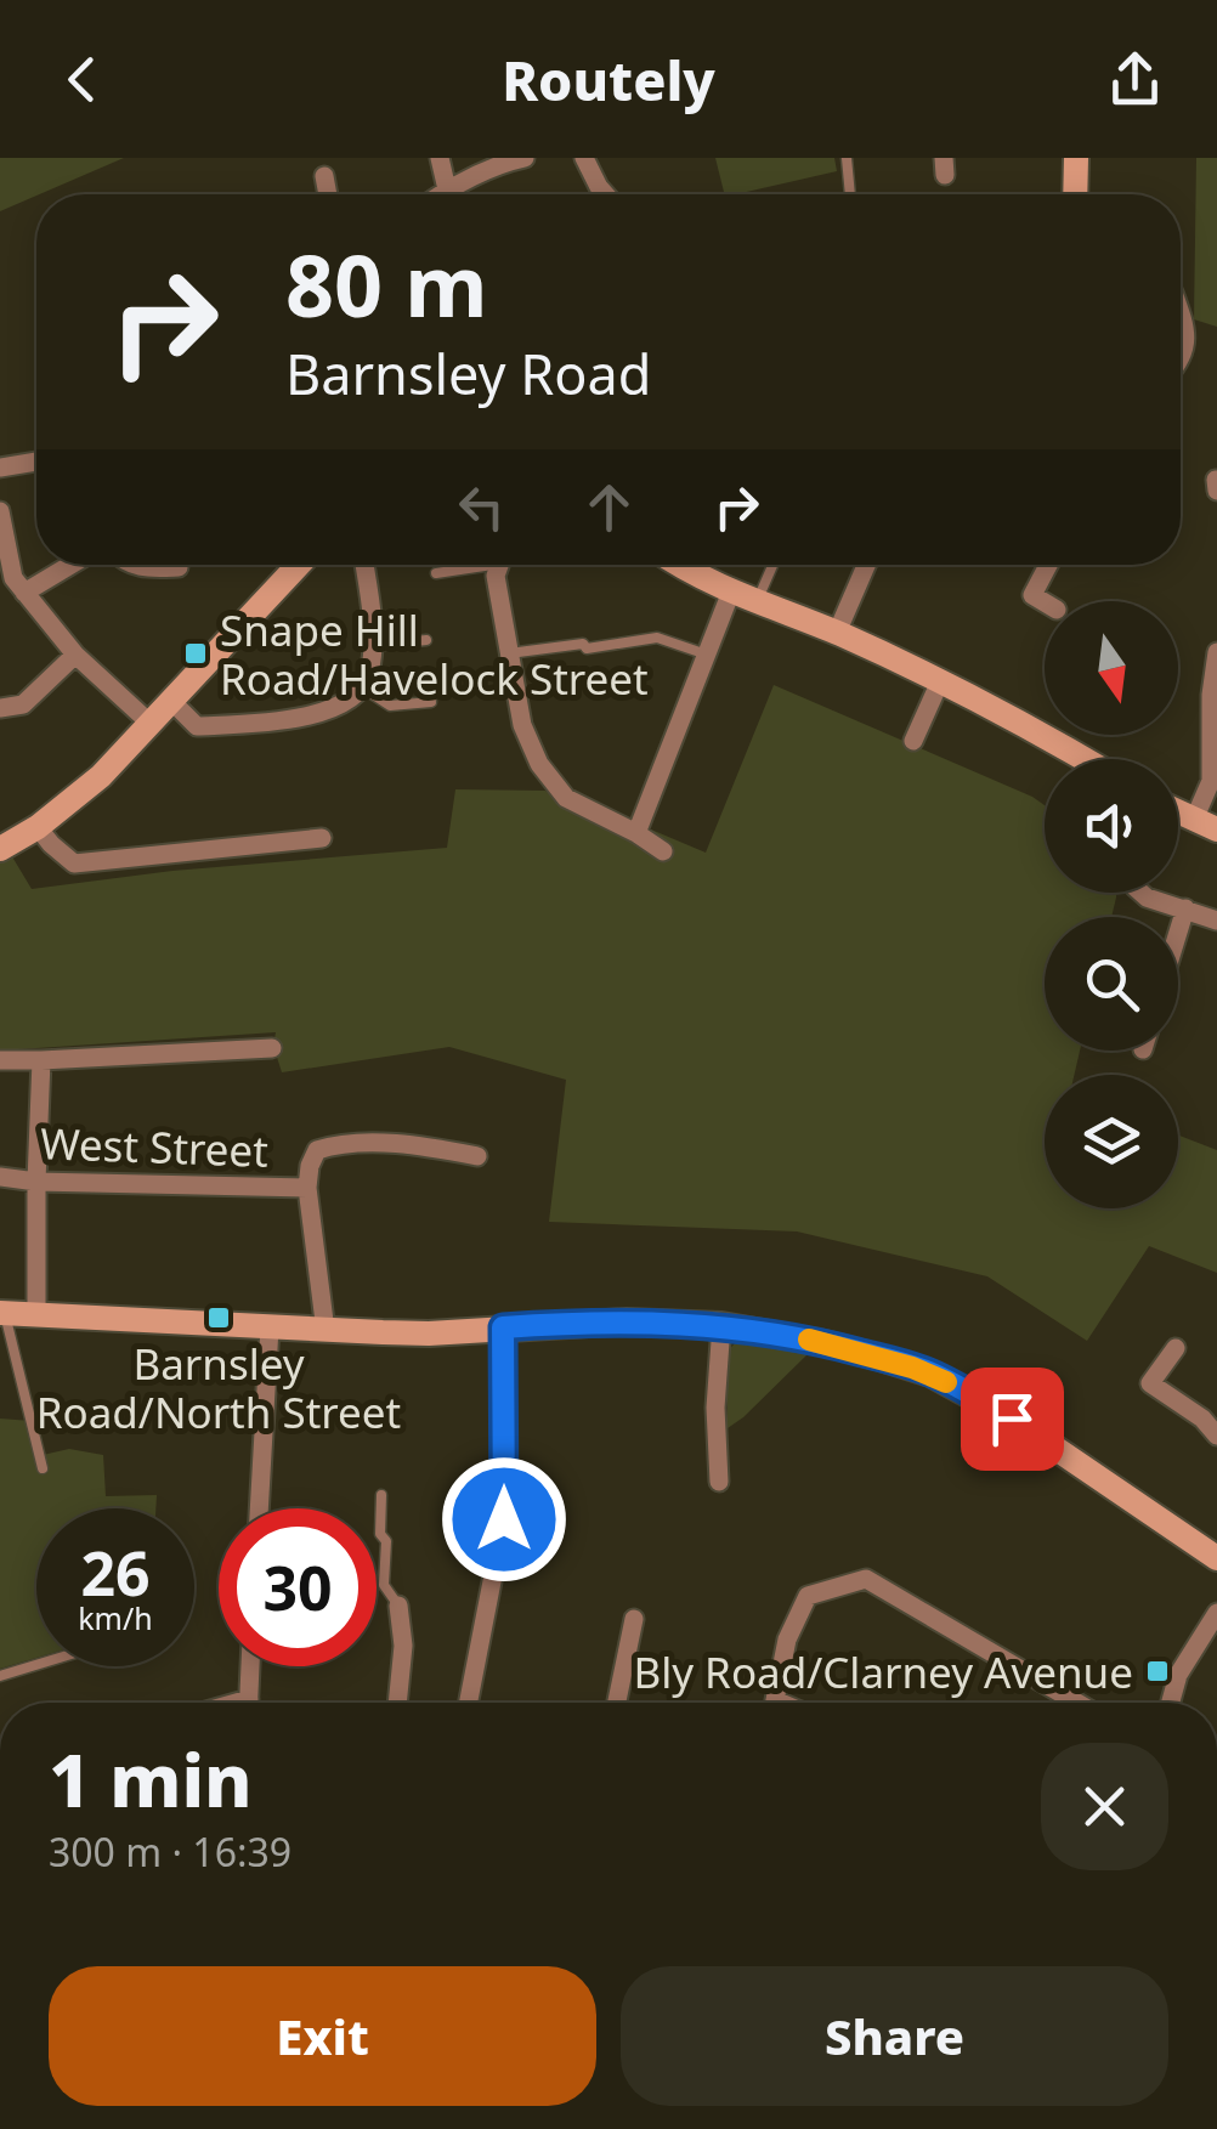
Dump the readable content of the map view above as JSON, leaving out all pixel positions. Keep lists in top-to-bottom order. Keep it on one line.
{"streets":{"street":["West Street"]},"places":{"transit":["Snape Hill Road/Havelock Street","Barnsley Road/North Street","Bly Road/Clarney Avenue"]},"north":"bottom","page":{"header":"Routely","turn":["80 m","Barnsley Road"],"speed":"26 km/h","limit":"30","heading":["1 min","300 m · 16:39"],"buttons":["Exit","Share"]}}
